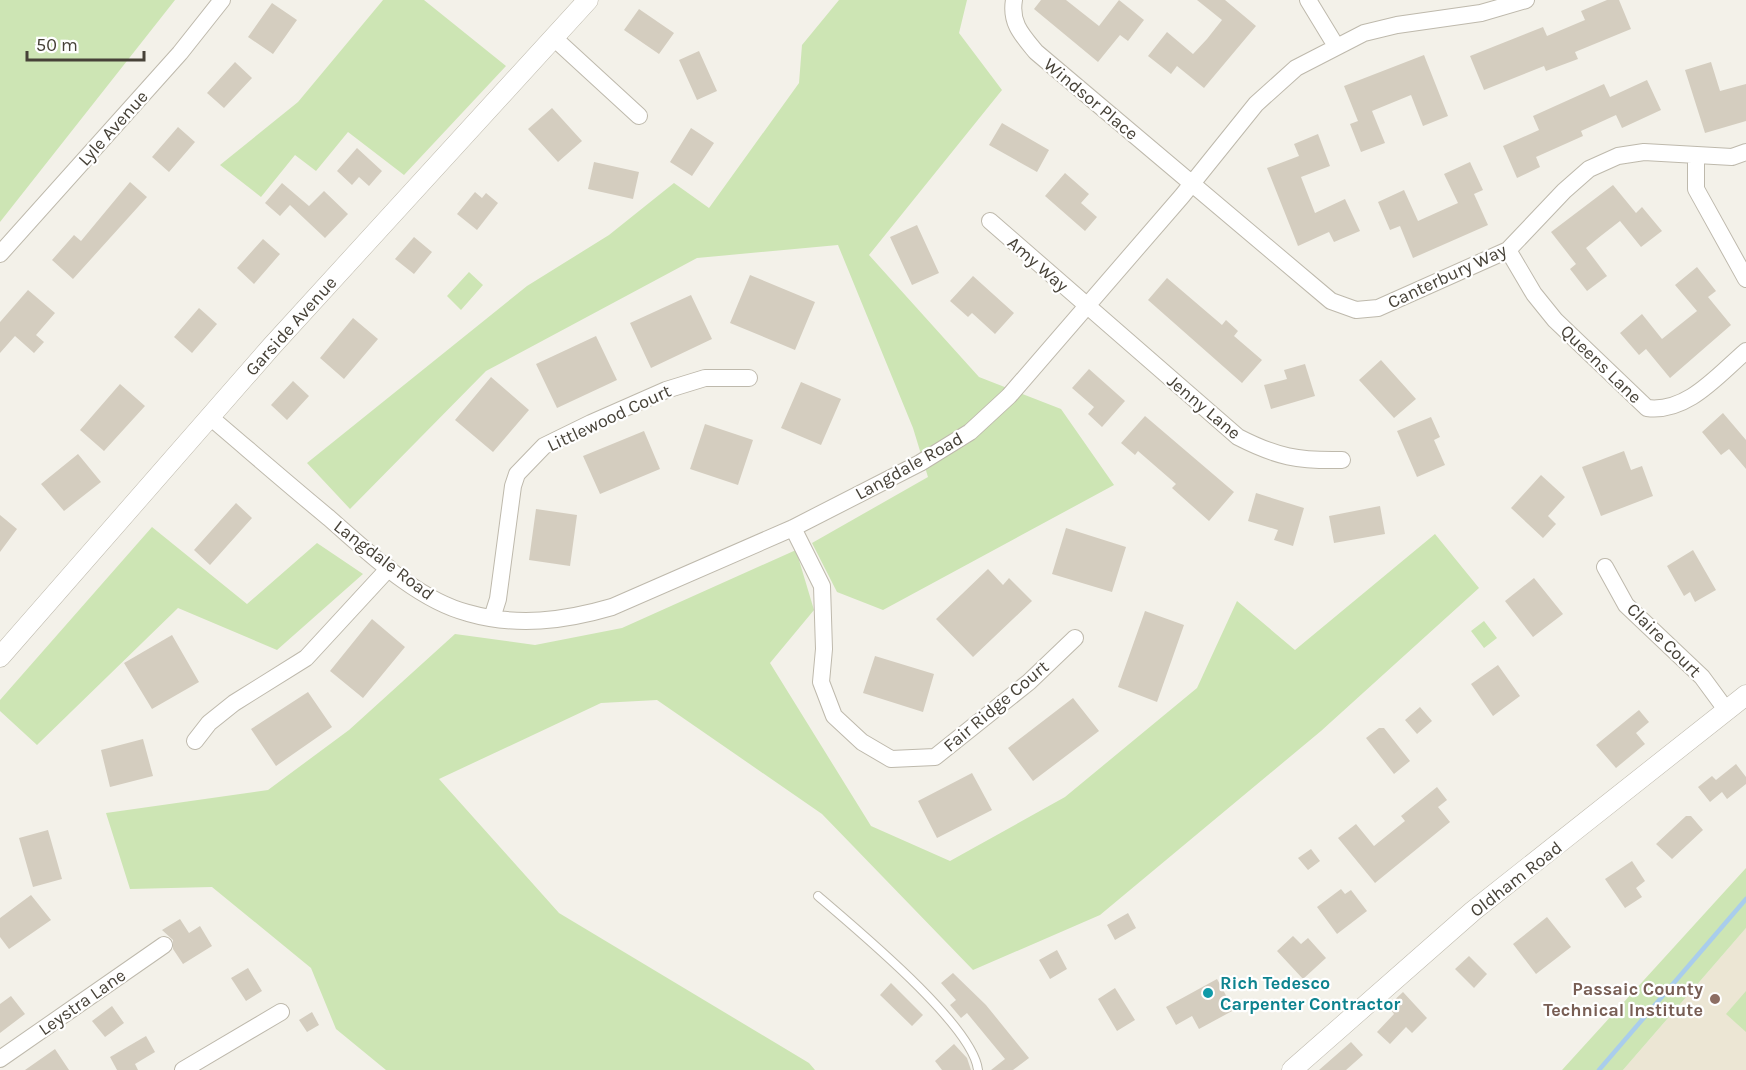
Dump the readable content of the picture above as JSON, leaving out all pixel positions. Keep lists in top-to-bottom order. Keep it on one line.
{"streets":{"street":["Windsor Place","Lyle Avenue","Amy Way","Canterbury Way","Garside Avenue","Queens Lane","Jenny Lane","Littlewood Court","Langdale Road","Claire Court","Fair Ridge Court","Oldham Road","Leystra Lane"]},"crossings":[["Windsor Place","Canterbury Way"],["Windsor Place","Langdale Road"],["Amy Way","Jenny Lane"],["Amy Way","Langdale Road"],["Canterbury Way","Queens Lane"],["Canterbury Way","Langdale Road"],["Garside Avenue","Langdale Road"],["Jenny Lane","Langdale Road"],["Littlewood Court","Langdale Road"],["Langdale Road","Fair Ridge Court"],["Claire Court","Oldham Road"]],"places":["Rich Tedesco Carpenter Contractor","Passaic County Technical Institute"],"scale_bar":"50 m"}
